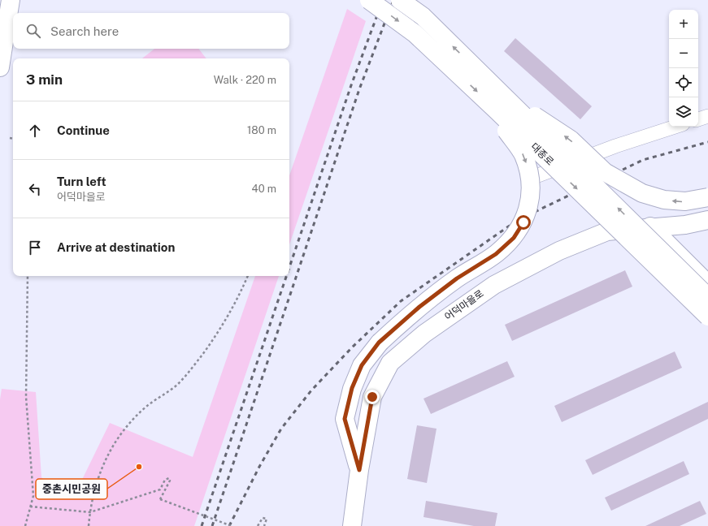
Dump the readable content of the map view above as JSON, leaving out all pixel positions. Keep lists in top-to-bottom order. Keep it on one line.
{"streets":{"main road":["대종로","어덕마을로"]},"places":["중촌시민공원"],"page":{"map_buttons":["+","−"],"search":"Search here","heading":["3 min","Walk · 220 m"],"list":[["Continue","180 m"],["Turn left","어덕마을로","40 m"],"Arrive at destination"]}}
